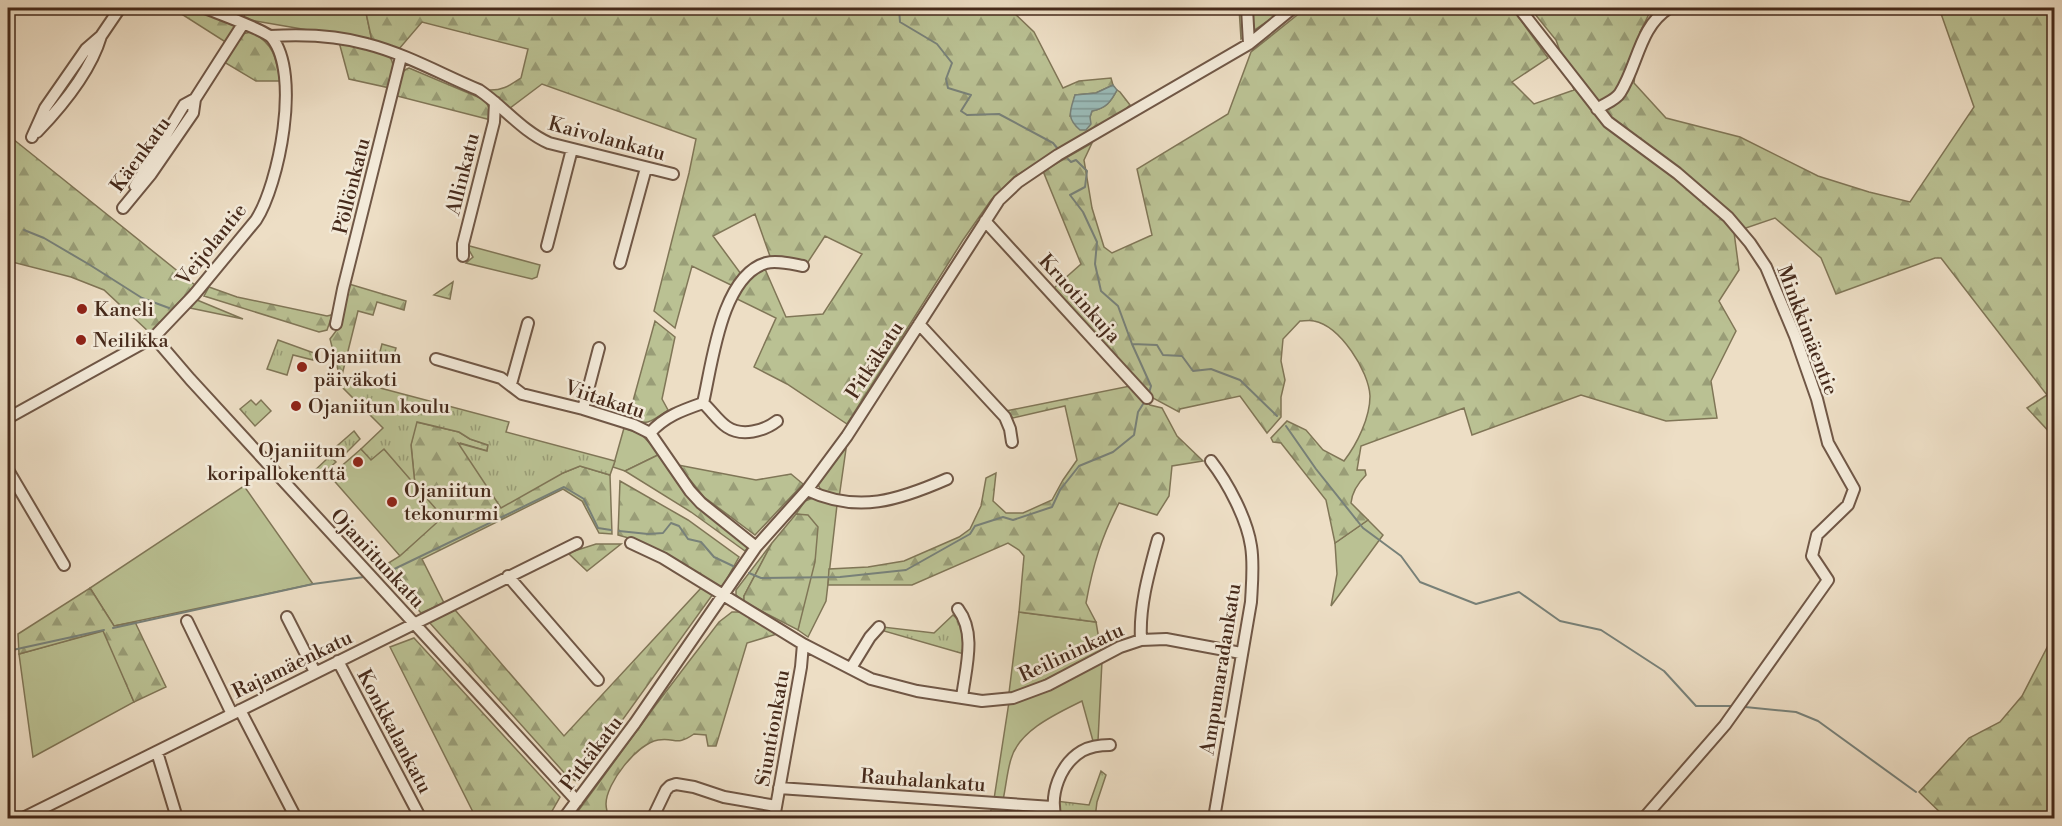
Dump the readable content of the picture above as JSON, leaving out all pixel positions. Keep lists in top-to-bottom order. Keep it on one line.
{"streets":{"street":["Kaivolankatu","Käenkatu","Allinkatu","Pöllönkatu","Veijolantie","Kruotinkuja","Minkkimäentie","Pitkäkatu","Viitakatu","Ojaniitunkatu","Reilininkatu","Rajamäenkatu","Ampumaradankatu","Siuntionkatu","Konkkalankatu","Rauhalankatu"]},"crossings":[["Kaivolankatu","Allinkatu"],["Kaivolankatu","Pöllönkatu"],["Kaivolankatu","Veijolantie"],["Veijolantie","Ojaniitunkatu"],["Kruotinkuja","Pitkäkatu"],["Pitkäkatu","Viitakatu"],["Pitkäkatu","Ojaniitunkatu"],["Pitkäkatu","Reilininkatu"],["Ojaniitunkatu","Rajamäenkatu"],["Reilininkatu","Ampumaradankatu"],["Reilininkatu","Siuntionkatu"],["Rajamäenkatu","Konkkalankatu"],["Siuntionkatu","Rauhalankatu"]],"places":["Kaneli","Neilikka","Ojaniitun päiväkoti","Ojaniitun koulu","Ojaniitun koripallokenttä","Ojaniitun tekonurmi"]}
